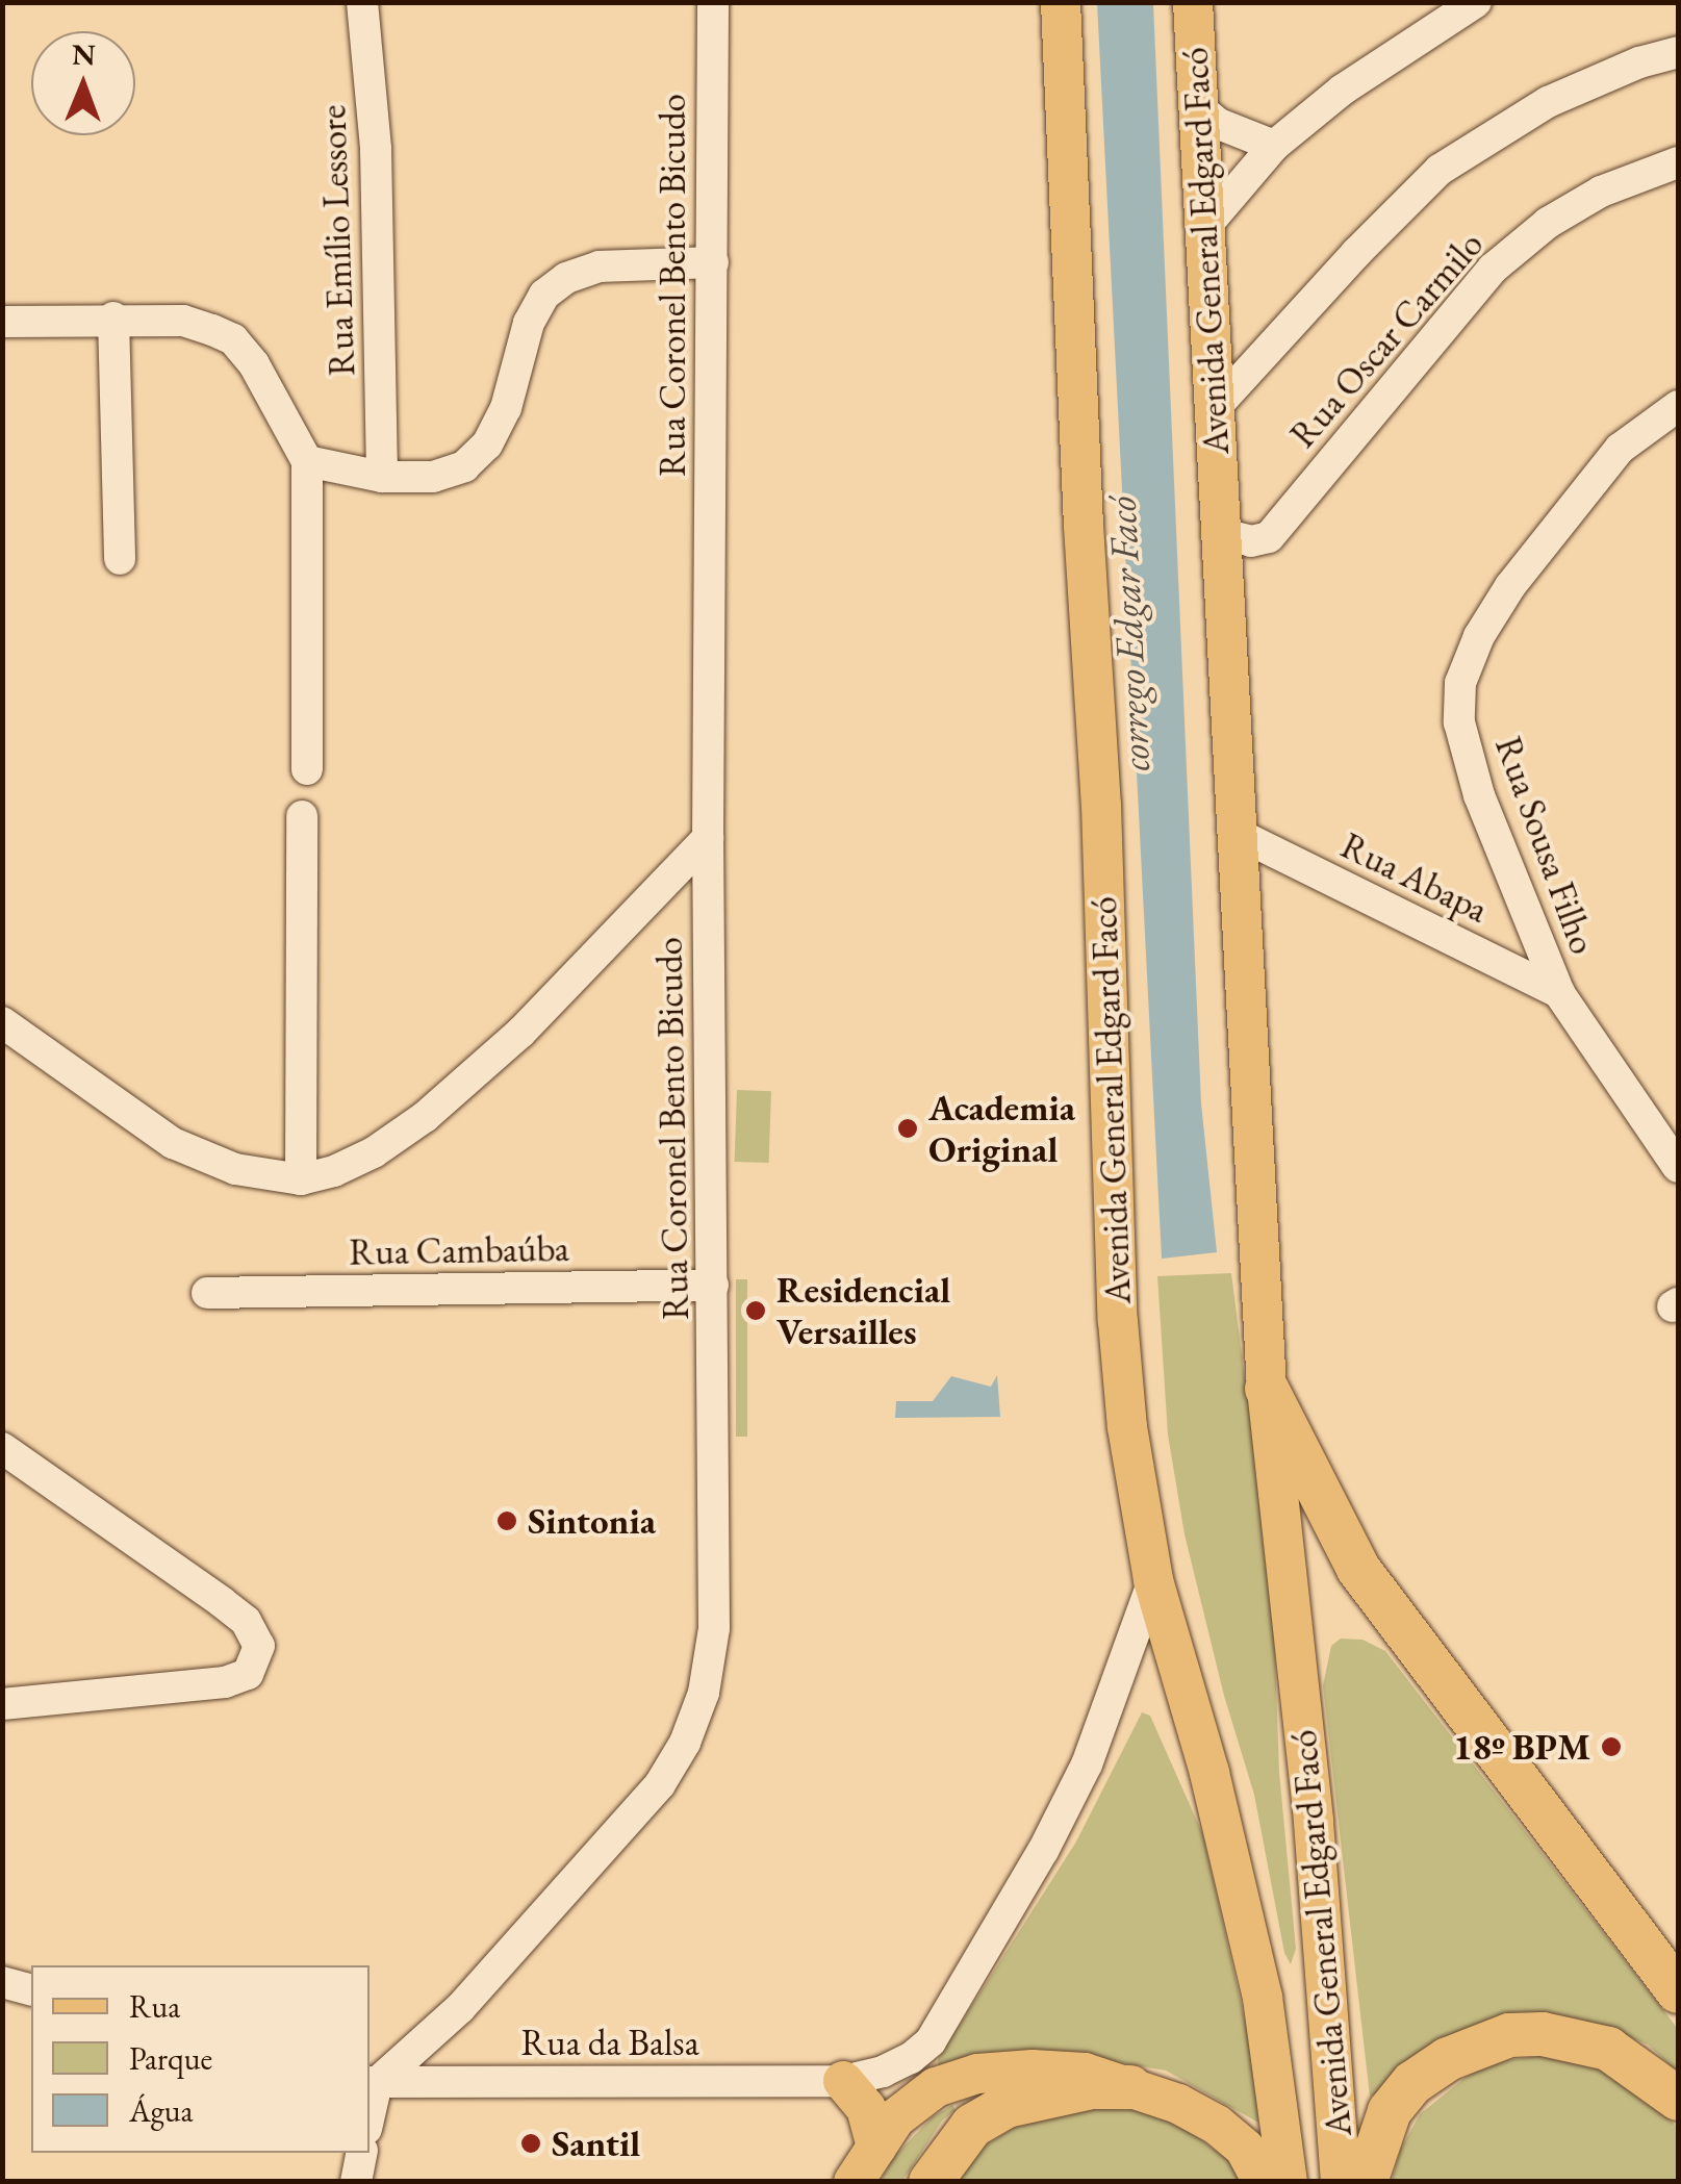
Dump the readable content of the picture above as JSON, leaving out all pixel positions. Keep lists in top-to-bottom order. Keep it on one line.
{"streets":{"main road":["Avenida General Edgard Facó"],"street":["Rua Emílio Lessore","Rua Coronel Bento Bicudo","Rua Oscar Carmilo","Rua Sousa Filho","Rua Abapa","Rua Cambaúba","Rua da Balsa"]},"crossings":[["Avenida General Edgard Facó","Rua Oscar Carmilo"],["Avenida General Edgard Facó","Rua Abapa"],["Avenida General Edgard Facó","Rua da Balsa"],["Rua Coronel Bento Bicudo","Rua Cambaúba"],["Rua Coronel Bento Bicudo","Rua da Balsa"],["Rua Sousa Filho","Rua Abapa"]],"water":["corrego Edgar Facó"],"places":["Academia Original","Residencial Versailles","Sintonia","18º BPM","Santil"],"legend":["Rua","Parque","Água"],"north":"top"}
